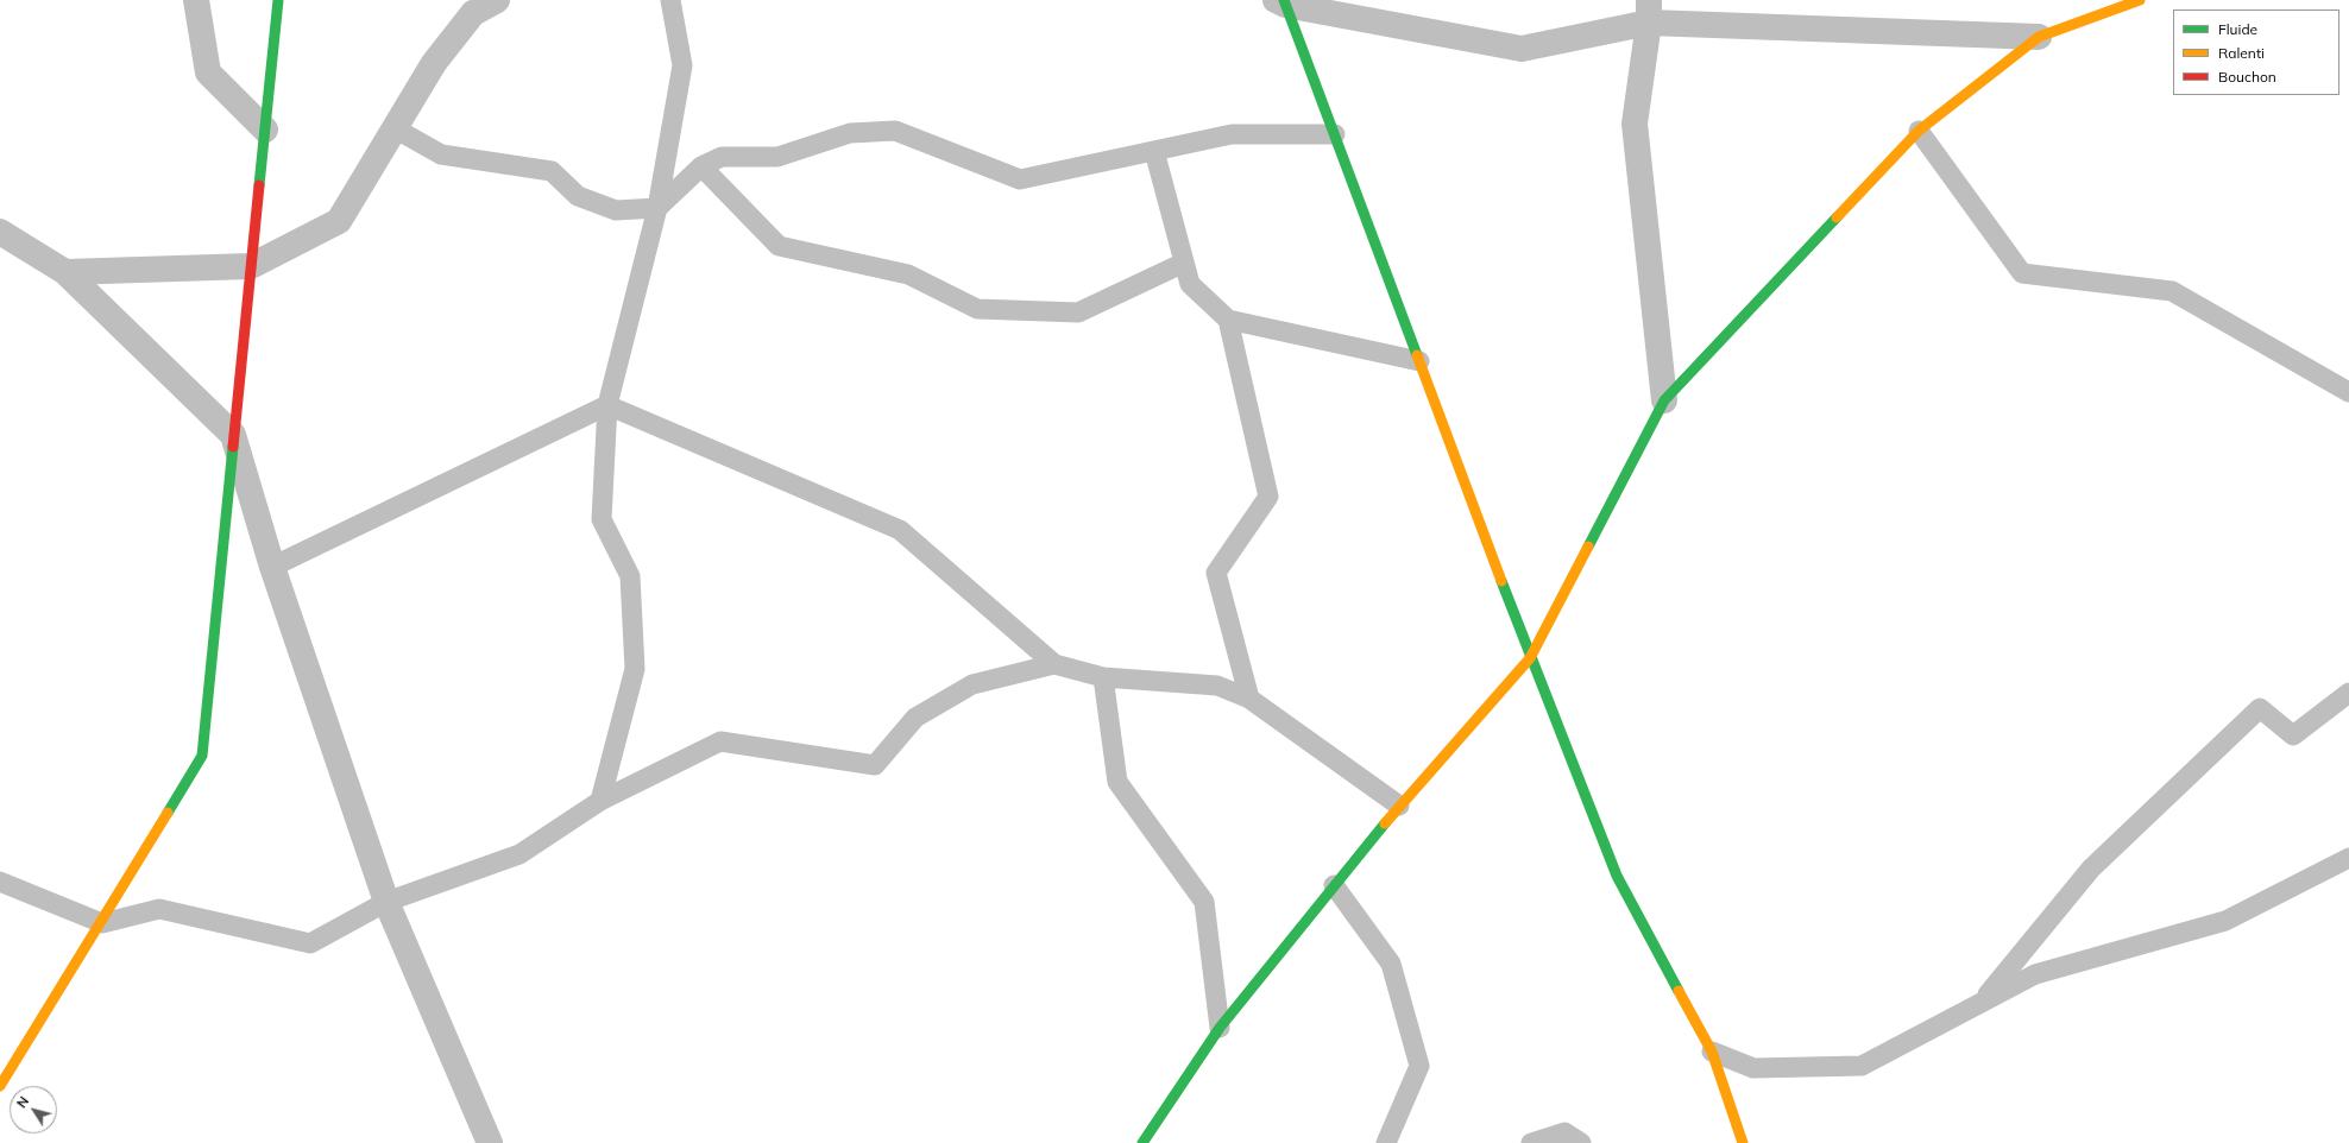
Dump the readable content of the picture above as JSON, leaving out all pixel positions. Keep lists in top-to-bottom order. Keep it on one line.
{"legend":["Fluide","Ralenti","Bouchon"],"north":"top left"}
